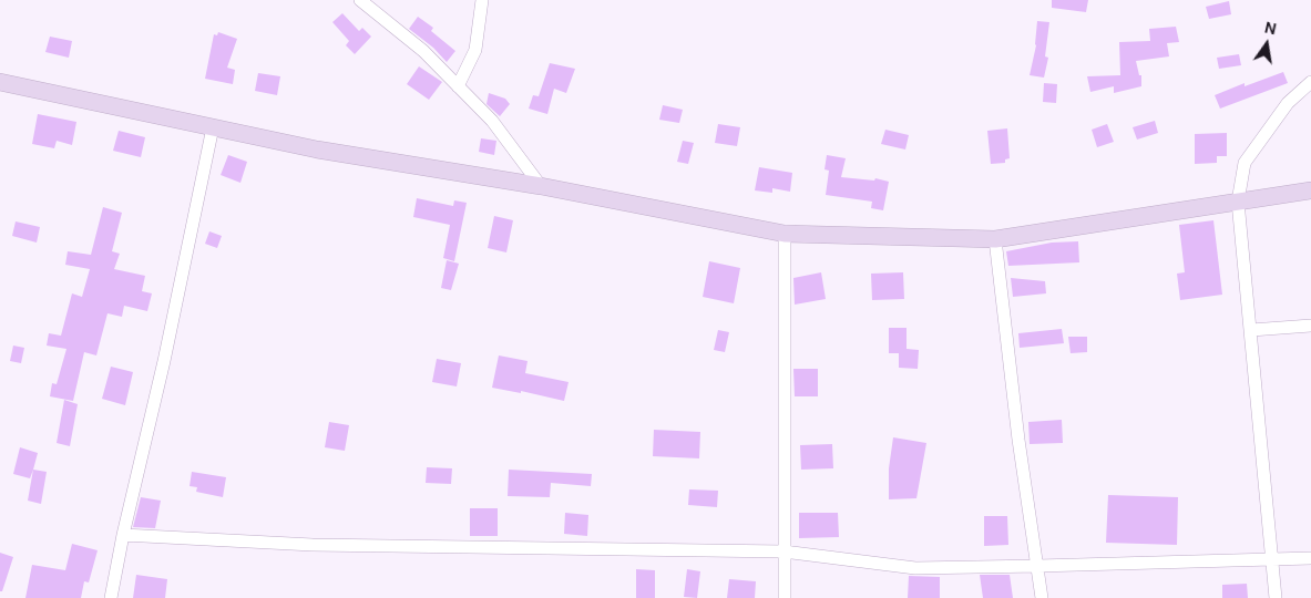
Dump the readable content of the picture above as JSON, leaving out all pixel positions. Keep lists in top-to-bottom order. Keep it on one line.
{"north":"top"}
